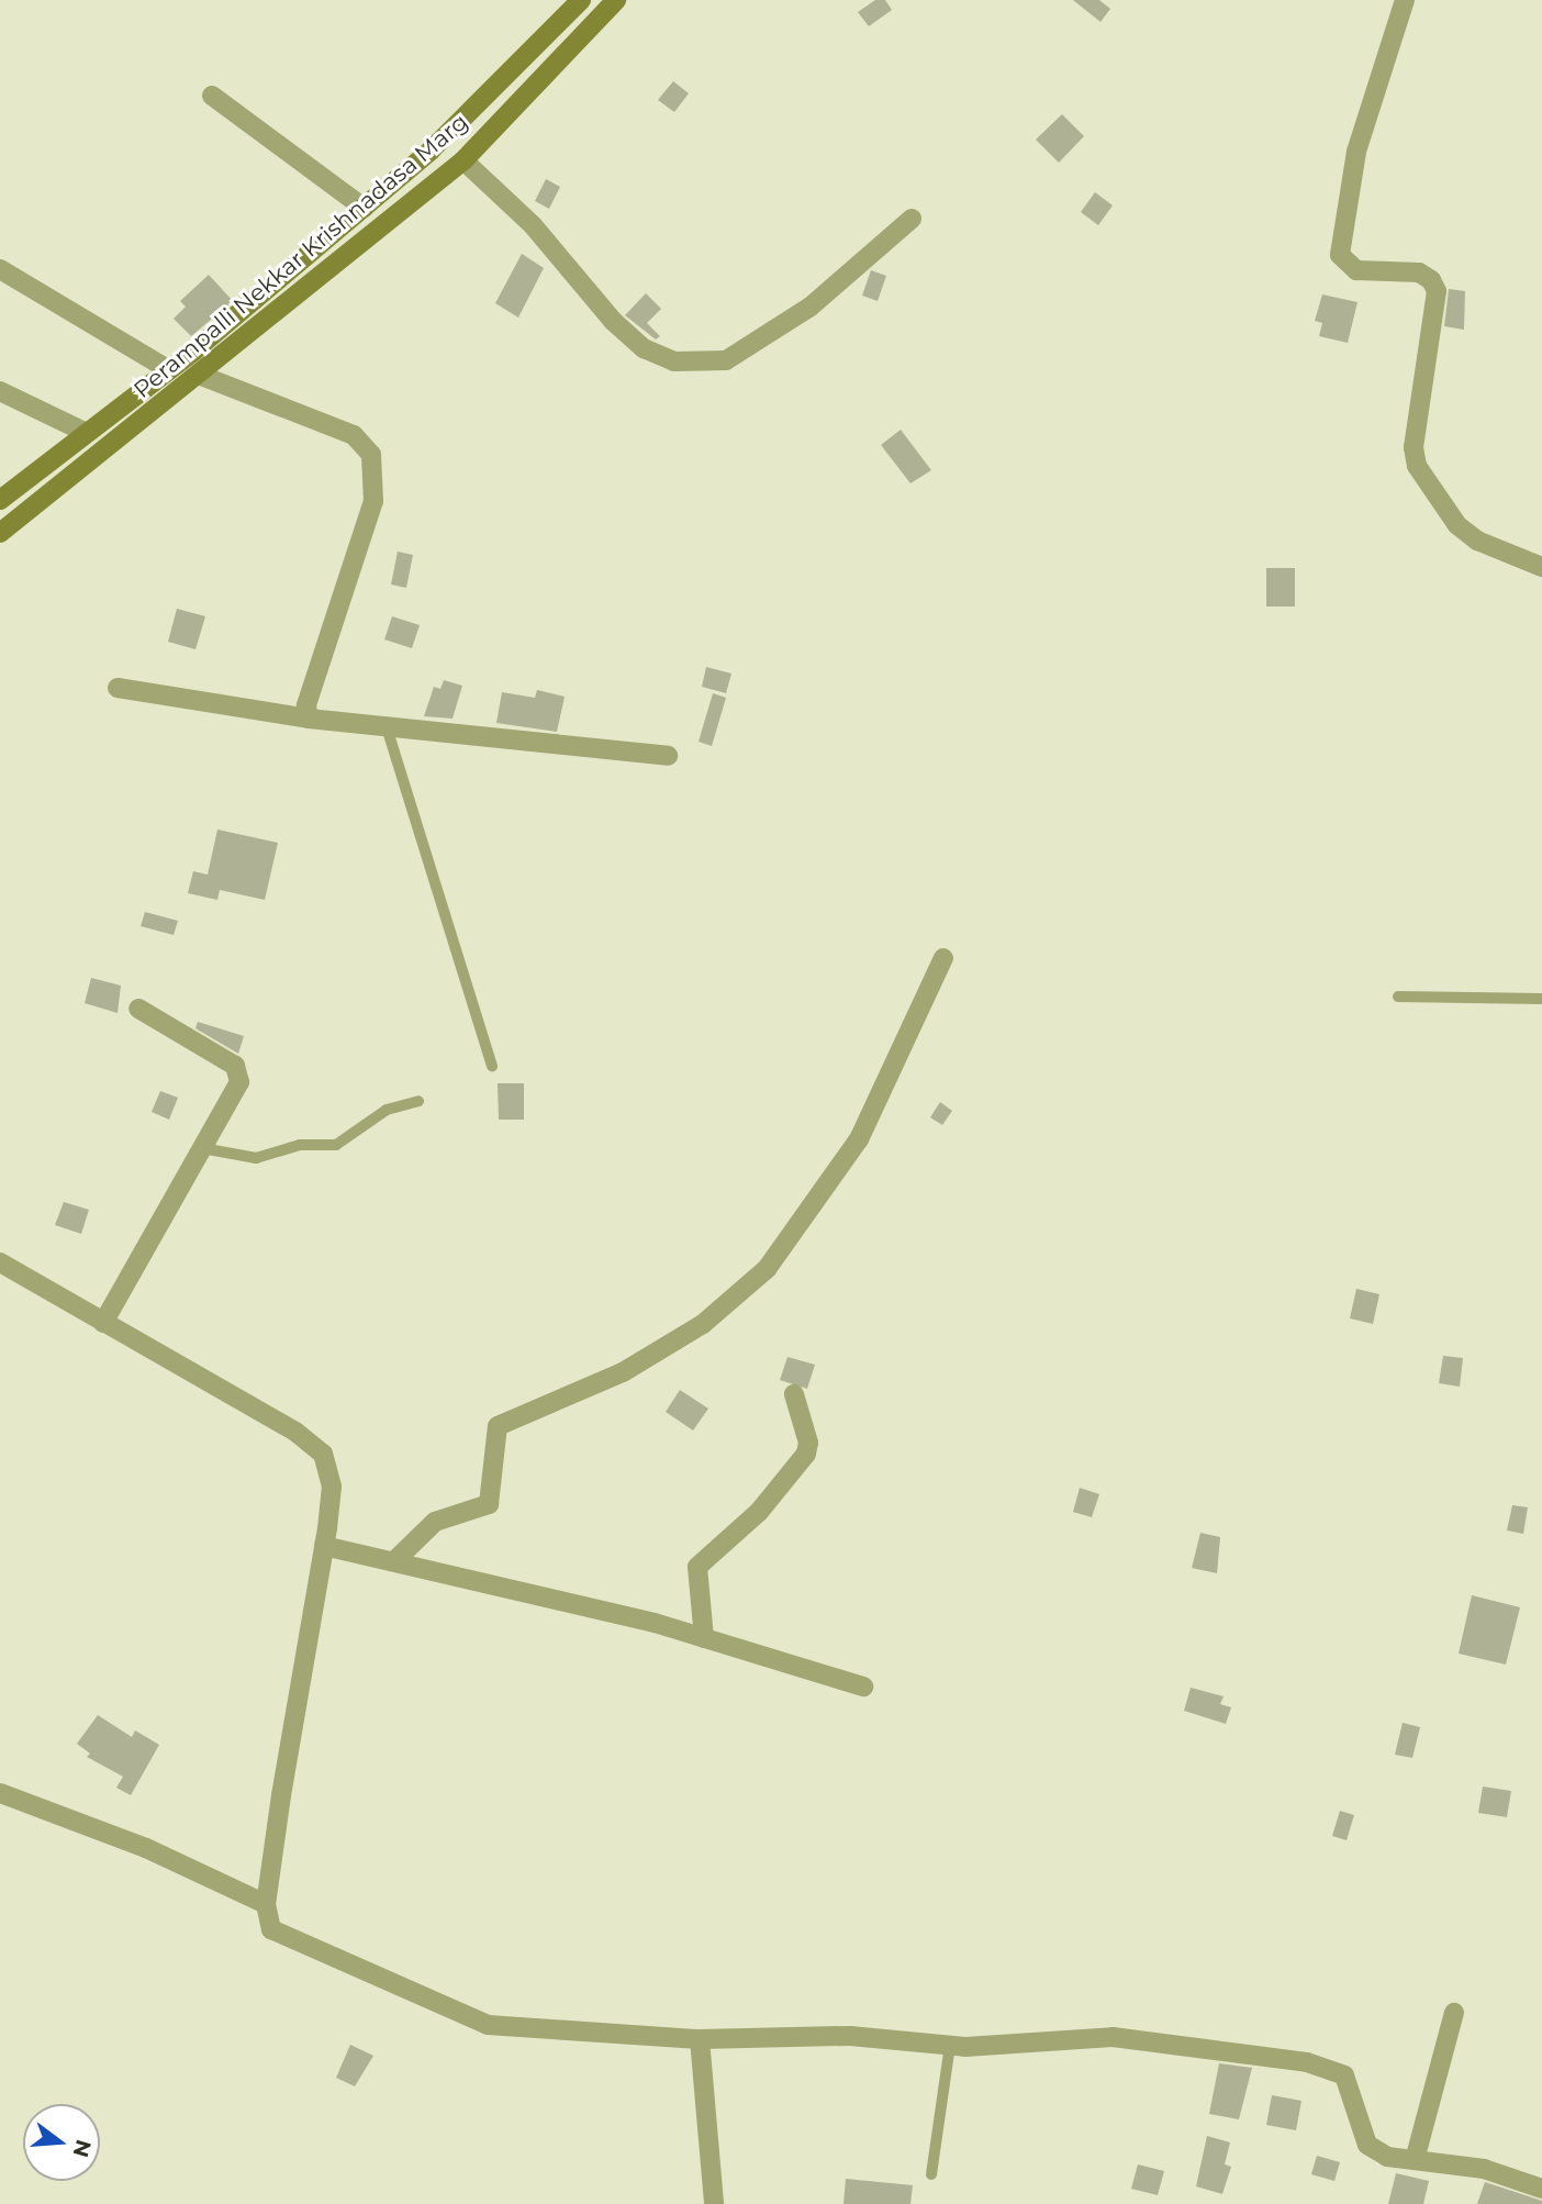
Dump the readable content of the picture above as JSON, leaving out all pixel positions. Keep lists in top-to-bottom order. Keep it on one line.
{"streets":{"main road":["Perampalli Nekkar Krishnadasa Marg"]},"north":"right"}
